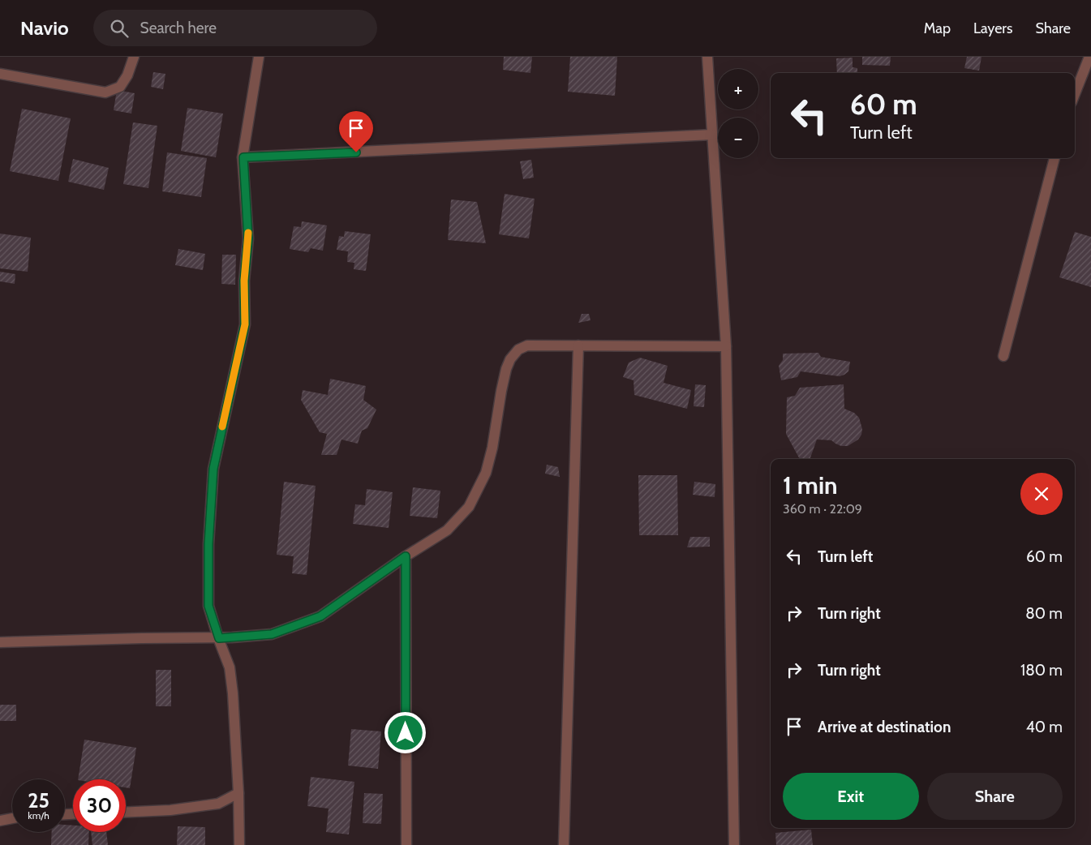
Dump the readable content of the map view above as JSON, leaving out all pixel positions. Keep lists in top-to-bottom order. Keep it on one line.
{"page":{"header":"Navio","search":"Search here","nav":["Map","Layers","Share"],"map_buttons":["+","−"],"turn":["60 m","Turn left"],"heading":["1 min","360 m · 22:09"],"list":[{"name":"Turn left","value":"60 m"},{"name":"Turn right","value":"80 m"},{"name":"Turn right","value":"180 m"},{"name":"Arrive at destination","value":"40 m"}],"buttons":["Exit","Share"],"speed":"25 km/h","limit":"30"}}
